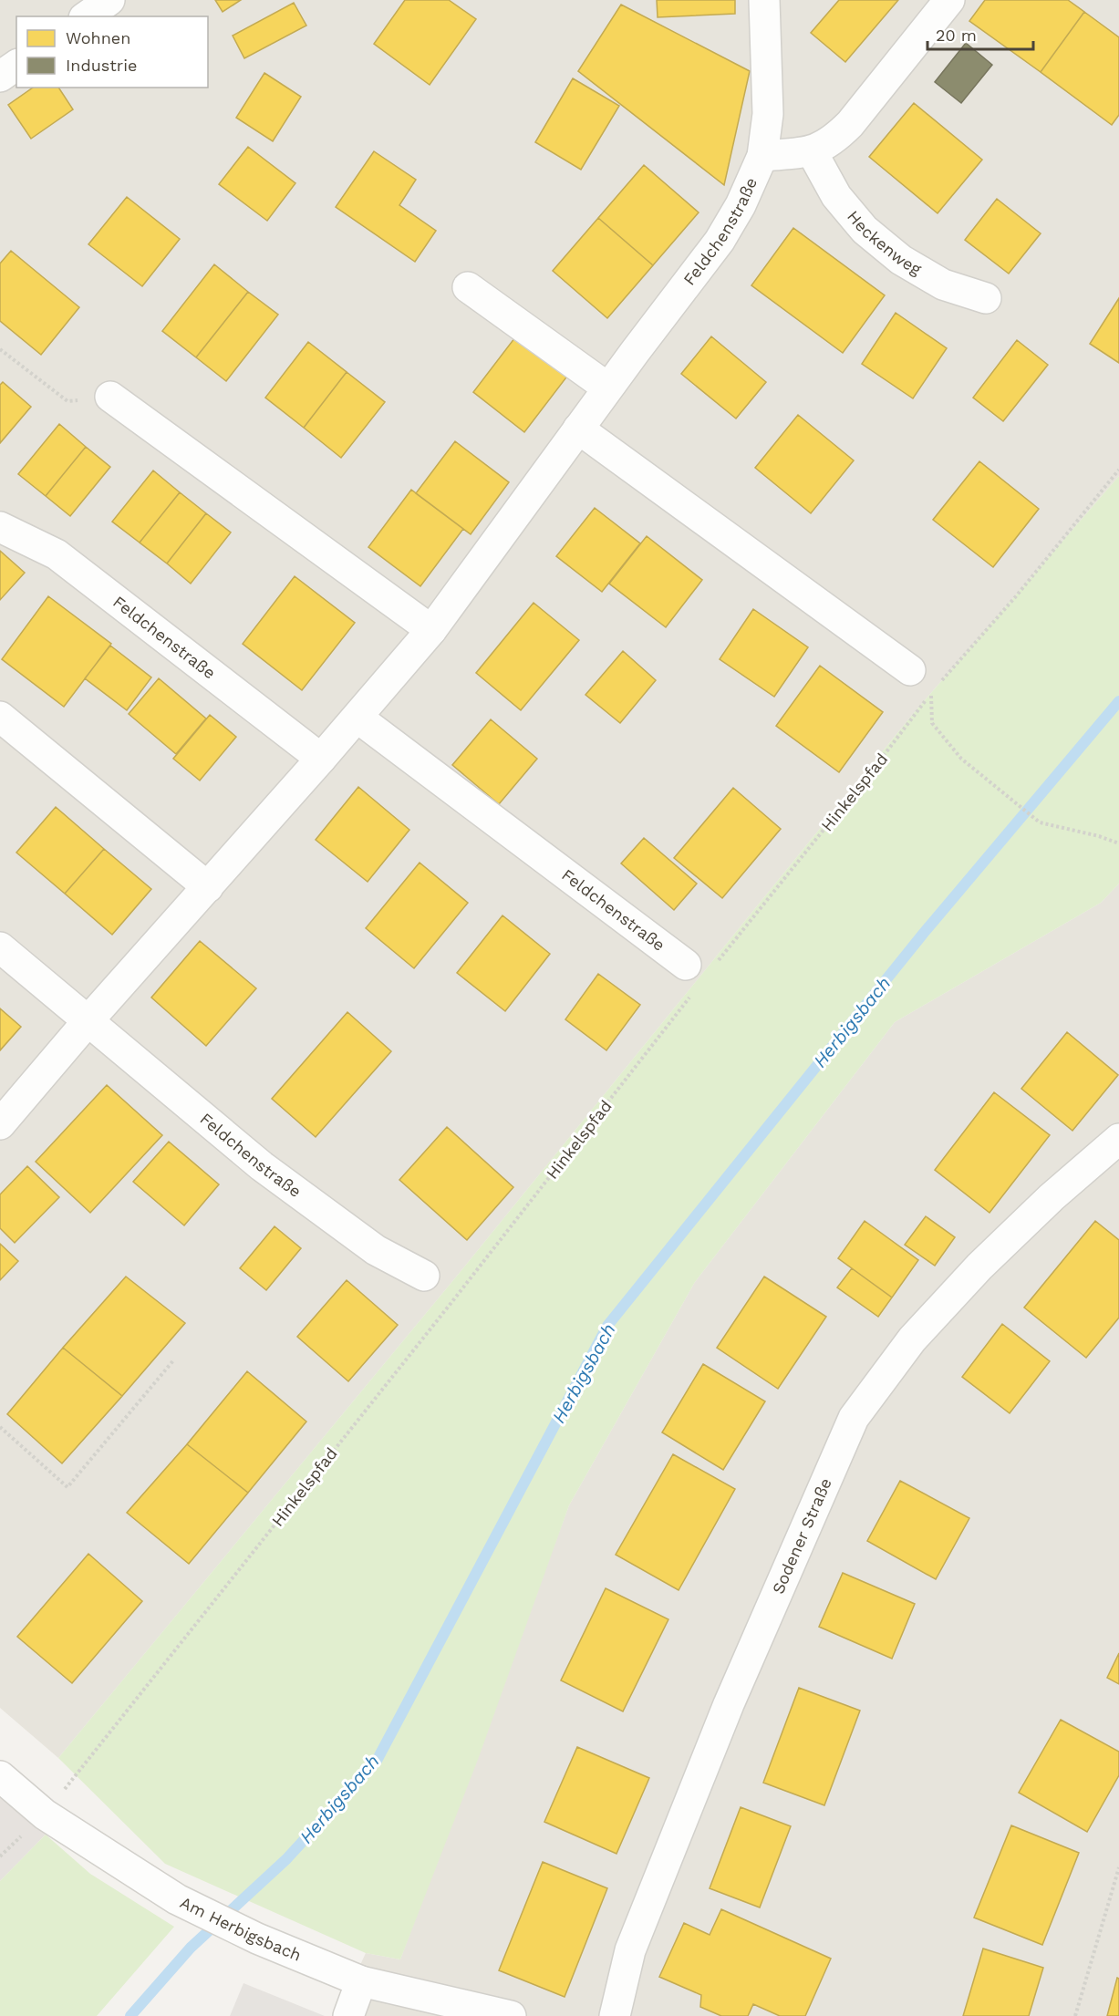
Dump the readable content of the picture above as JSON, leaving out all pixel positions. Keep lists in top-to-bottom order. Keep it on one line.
{"streets":{"street":["Feldchenstraße","Heckenweg","Sodener Straße","Am Herbigsbach"],"path":["Hinkelspfad"]},"crossings":[["Feldchenstraße","Hinkelspfad"],["Hinkelspfad","Am Herbigsbach"]],"water":["Herbigsbach"],"legend":["Wohnen","Industrie"],"scale_bar":"20 m"}
